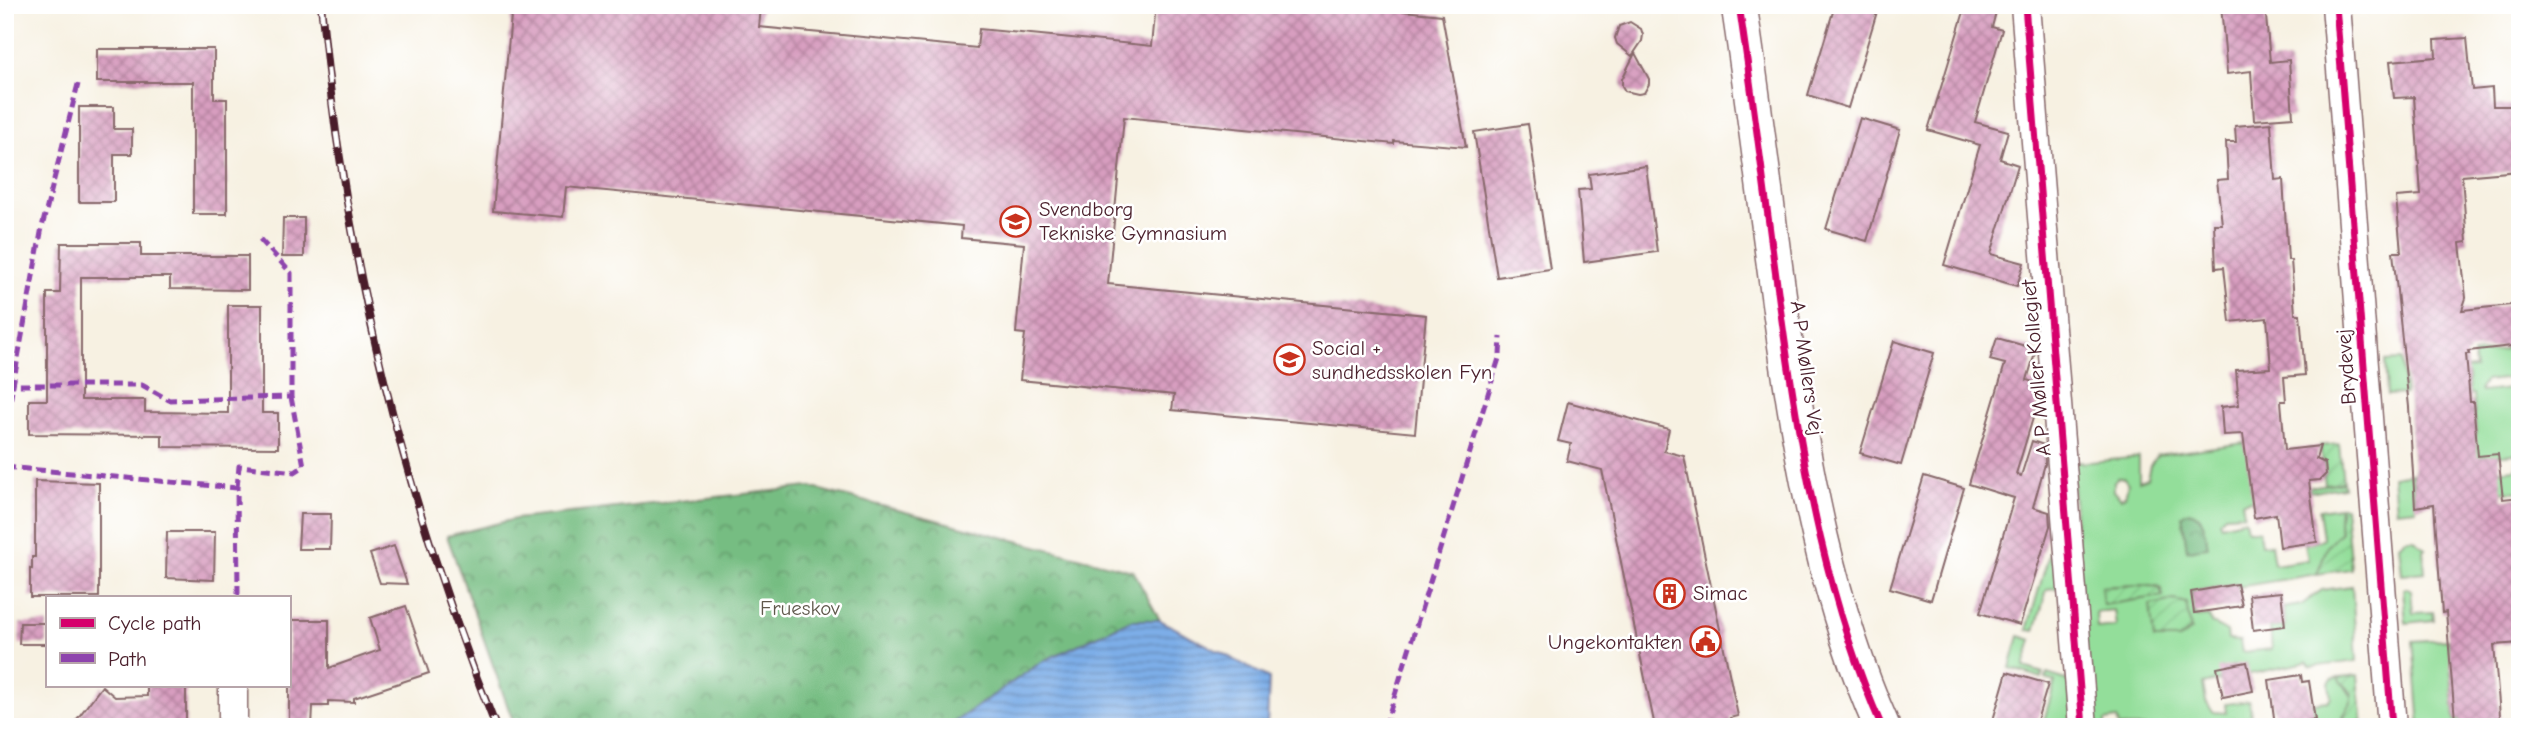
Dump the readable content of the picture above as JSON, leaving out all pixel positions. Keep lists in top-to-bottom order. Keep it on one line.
{"streets":{"street":["Brydevej","A P Møllers Vej","A P Møller Kollegiet"]},"parks":["Frueskov"],"places":{"school or university":["Svendborg Tekniske Gymnasium","Social + sundhedsskolen Fyn"],"building":["Simac"],"public building":["Ungekontakten"]},"legend":["Cycle path","Path"]}
